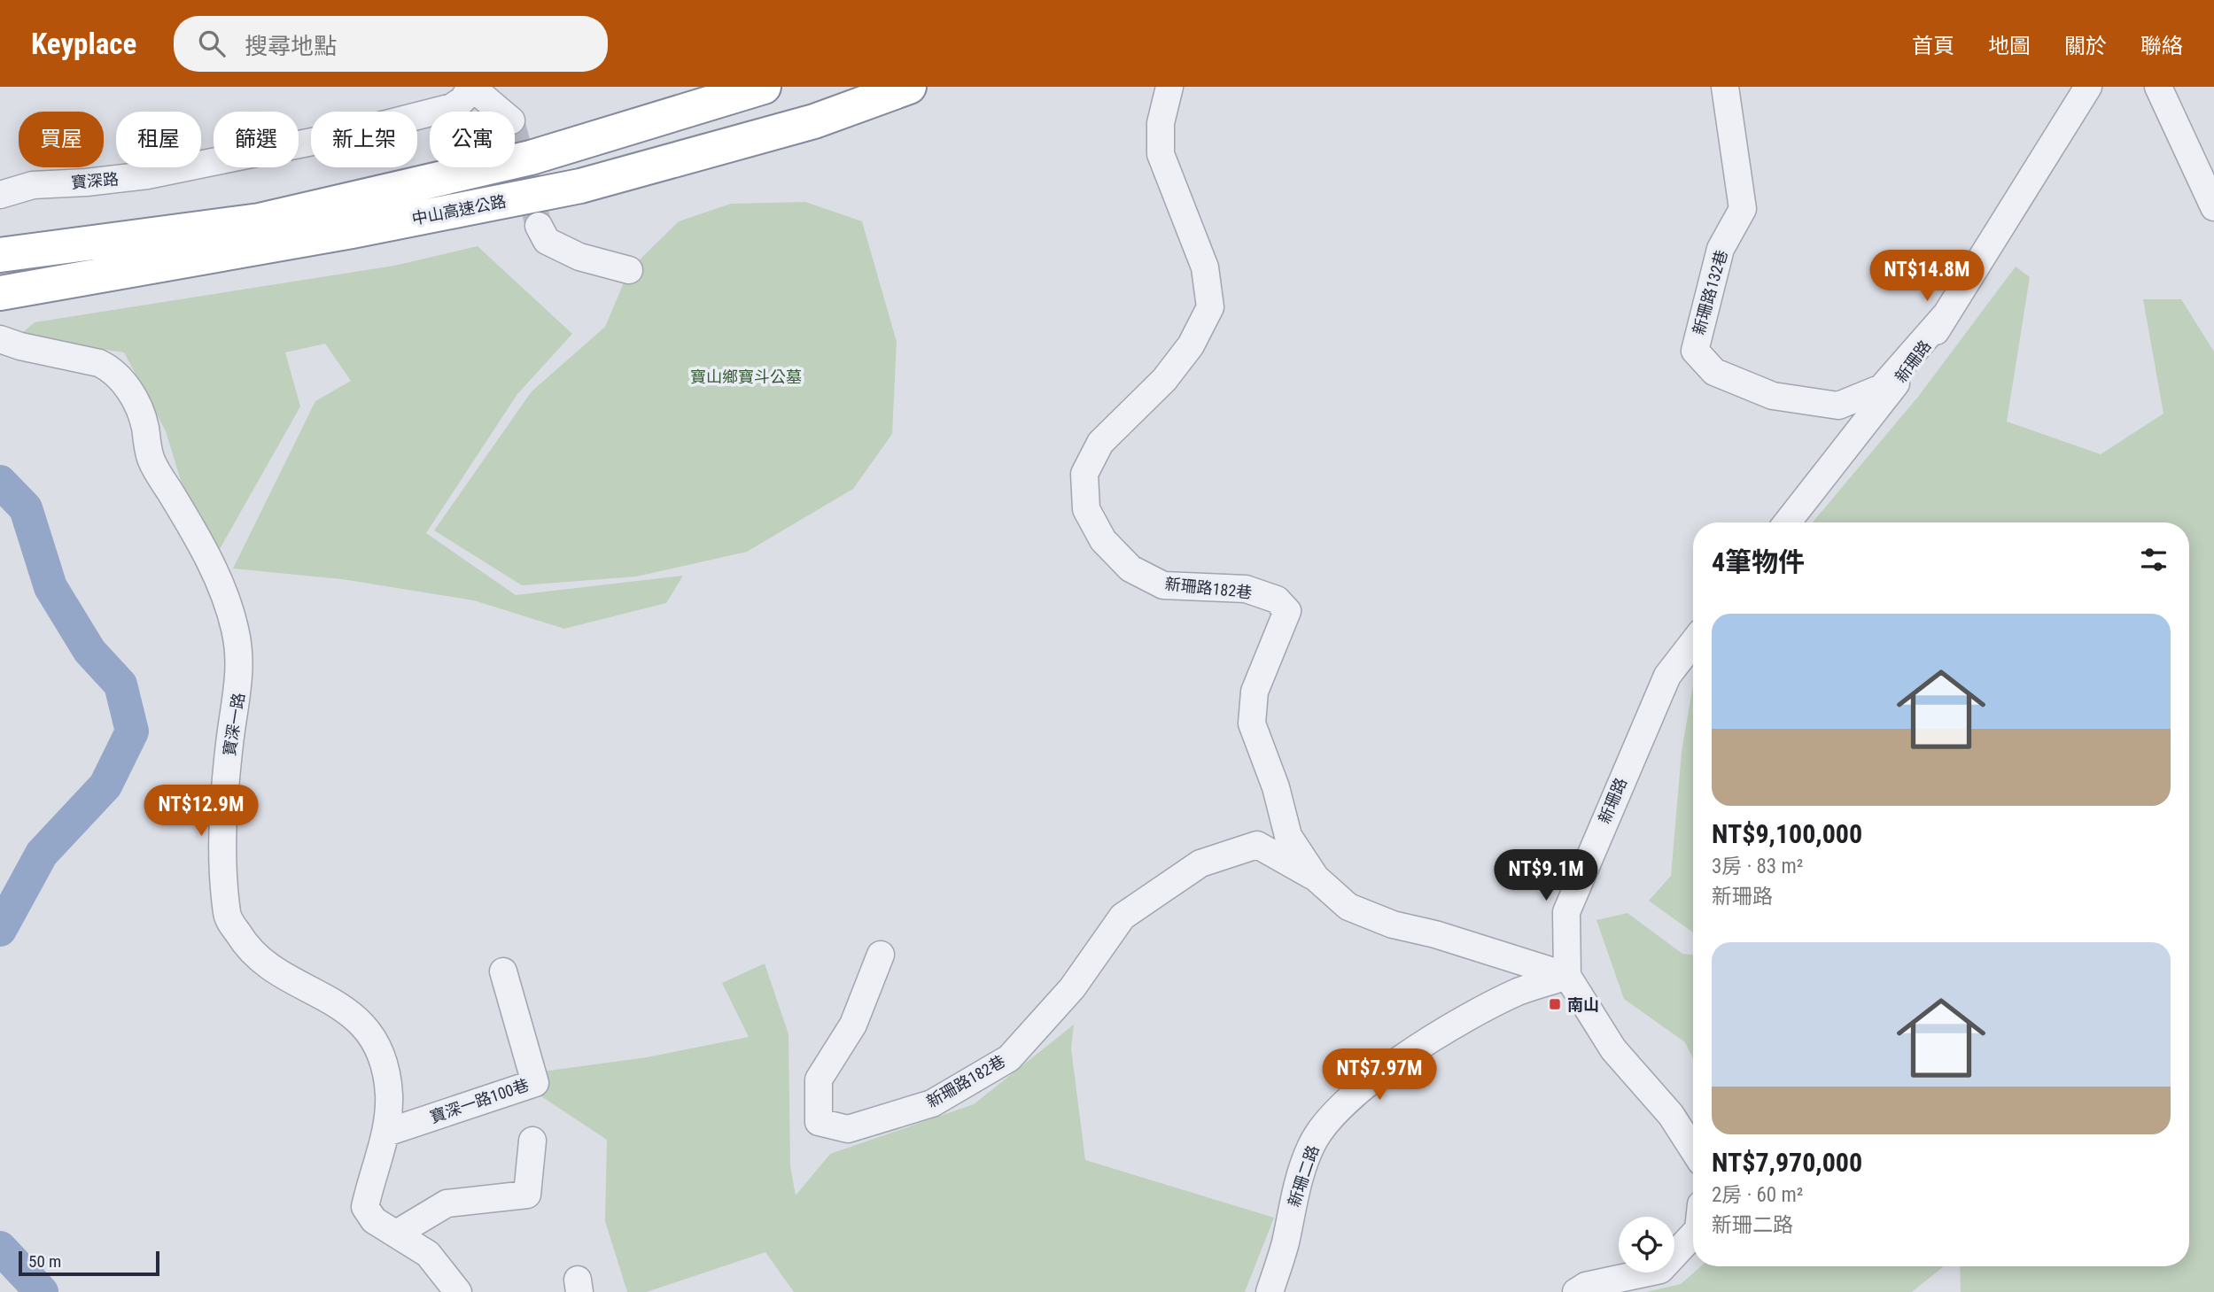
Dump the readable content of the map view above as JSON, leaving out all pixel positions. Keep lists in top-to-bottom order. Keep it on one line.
{"streets":{"highway":["中山高速公路"],"street":["寶深路","新珊路132巷","新珊路","新珊路182巷","寶深一路","寶深一路100巷","新珊二路"]},"crossings":[["新珊路132巷","新珊路"],["新珊路","新珊路182巷"],["新珊路","新珊二路"],["新珊路182巷","新珊二路"],["寶深一路","寶深一路100巷"]],"parks":["寶山鄉寶斗公墓"],"places":{"transit":["南山"]},"scale_bar":"50 m","page":{"header":"Keyplace","search":"搜尋地點","nav":["首頁","地圖","關於","聯絡"],"chip":["買屋","租屋","篩選","新上架","公寓"],"price":["NT$14.8M","NT$12.9M","NT$9.1M","NT$7.97M"],"heading":"4筆物件","list":[{"name":"NT$9,100,000","note":"3房 · 83 m² · 新珊路"},{"name":"NT$7,970,000","note":"2房 · 60 m² · 新珊二路"}],"scale":"50 m"}}
